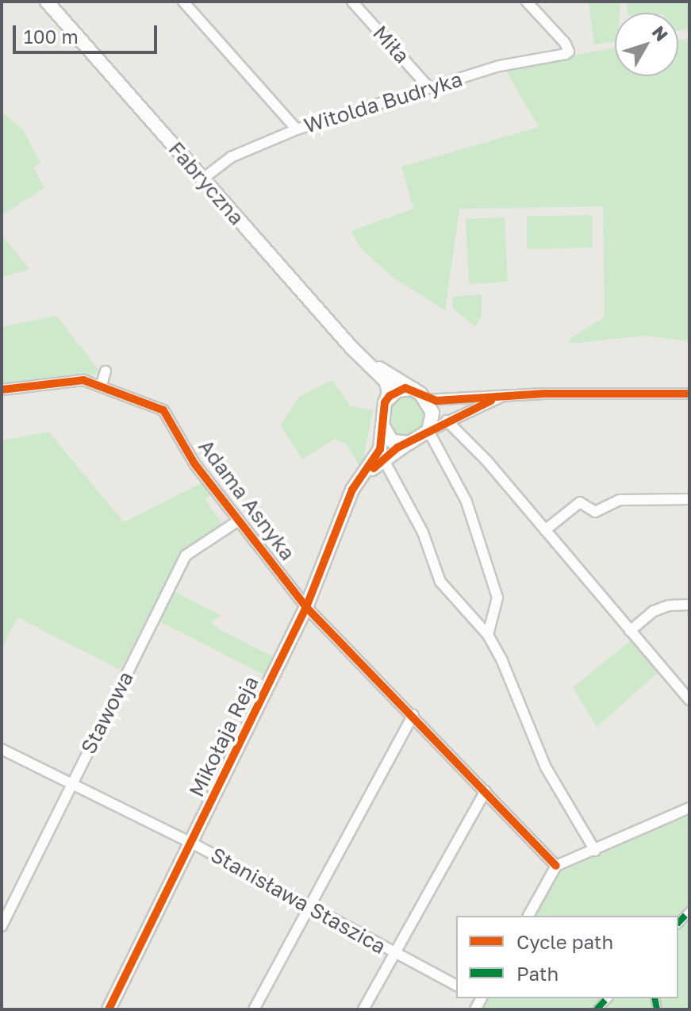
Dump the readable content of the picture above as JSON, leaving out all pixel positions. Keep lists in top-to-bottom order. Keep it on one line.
{"streets":{"street":["Miła","Witolda Budryka","Fabryczna","Adama Asnyka","Stawowa","Mikołaja Reja","Stanisława Staszica"]},"crossings":[["Miła","Witolda Budryka"],["Witolda Budryka","Fabryczna"],["Adama Asnyka","Stawowa"],["Adama Asnyka","Mikołaja Reja"],["Stawowa","Stanisława Staszica"],["Mikołaja Reja","Stanisława Staszica"]],"legend":["Cycle path","Path"],"scale_bar":"100 m","north":"top right"}
